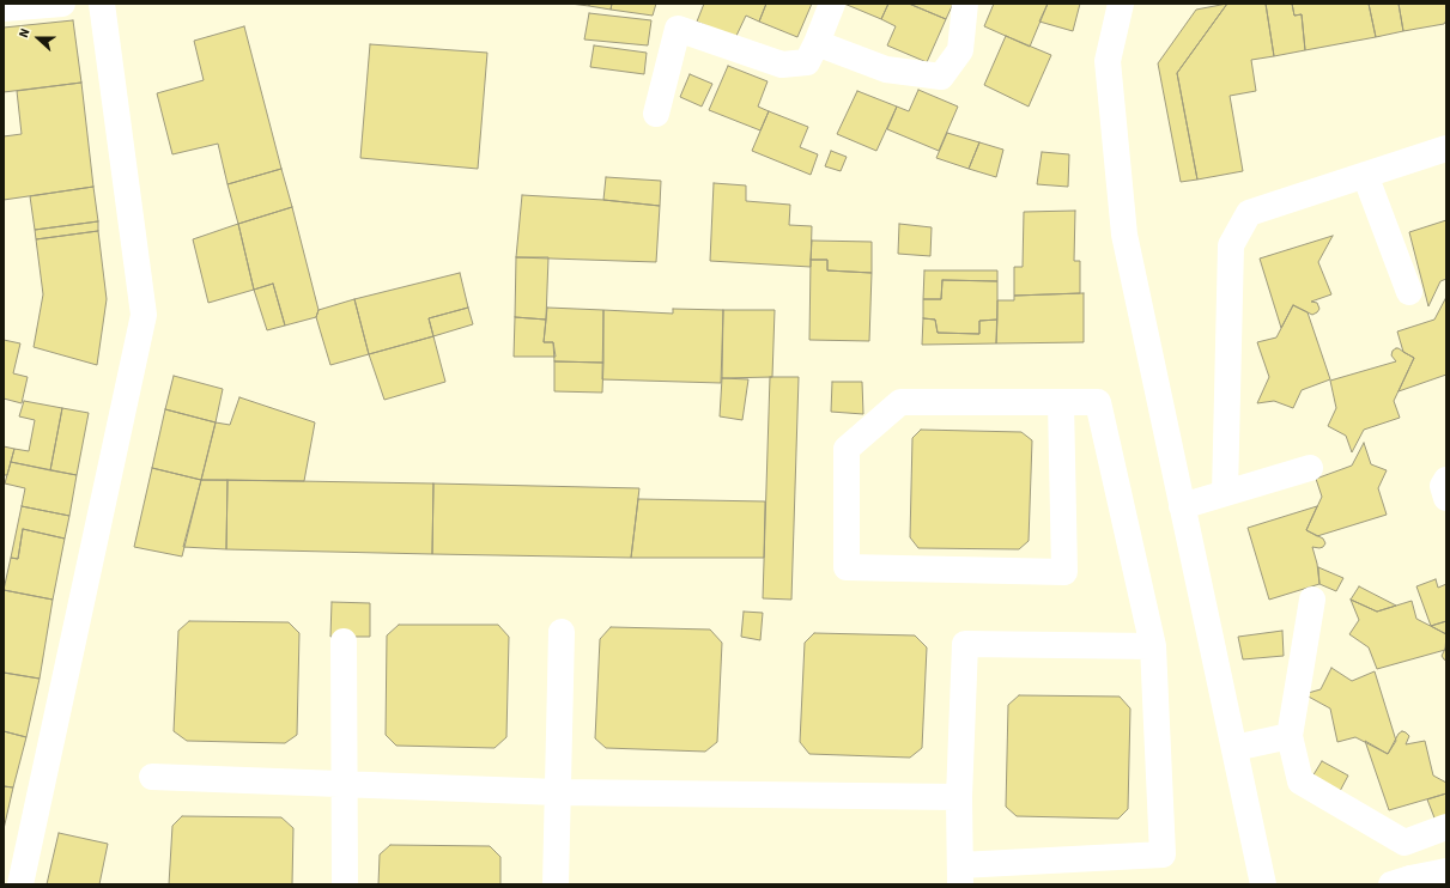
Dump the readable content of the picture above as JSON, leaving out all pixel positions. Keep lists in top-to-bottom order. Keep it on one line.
{"north":"left"}
